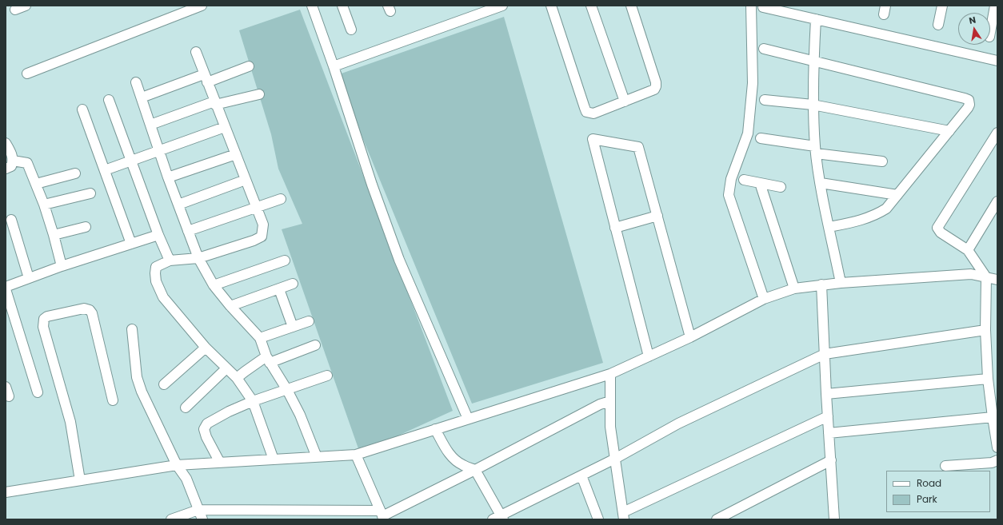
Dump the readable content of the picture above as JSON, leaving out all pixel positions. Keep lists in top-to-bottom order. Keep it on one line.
{"legend":["Road","Park"],"north":"top"}
